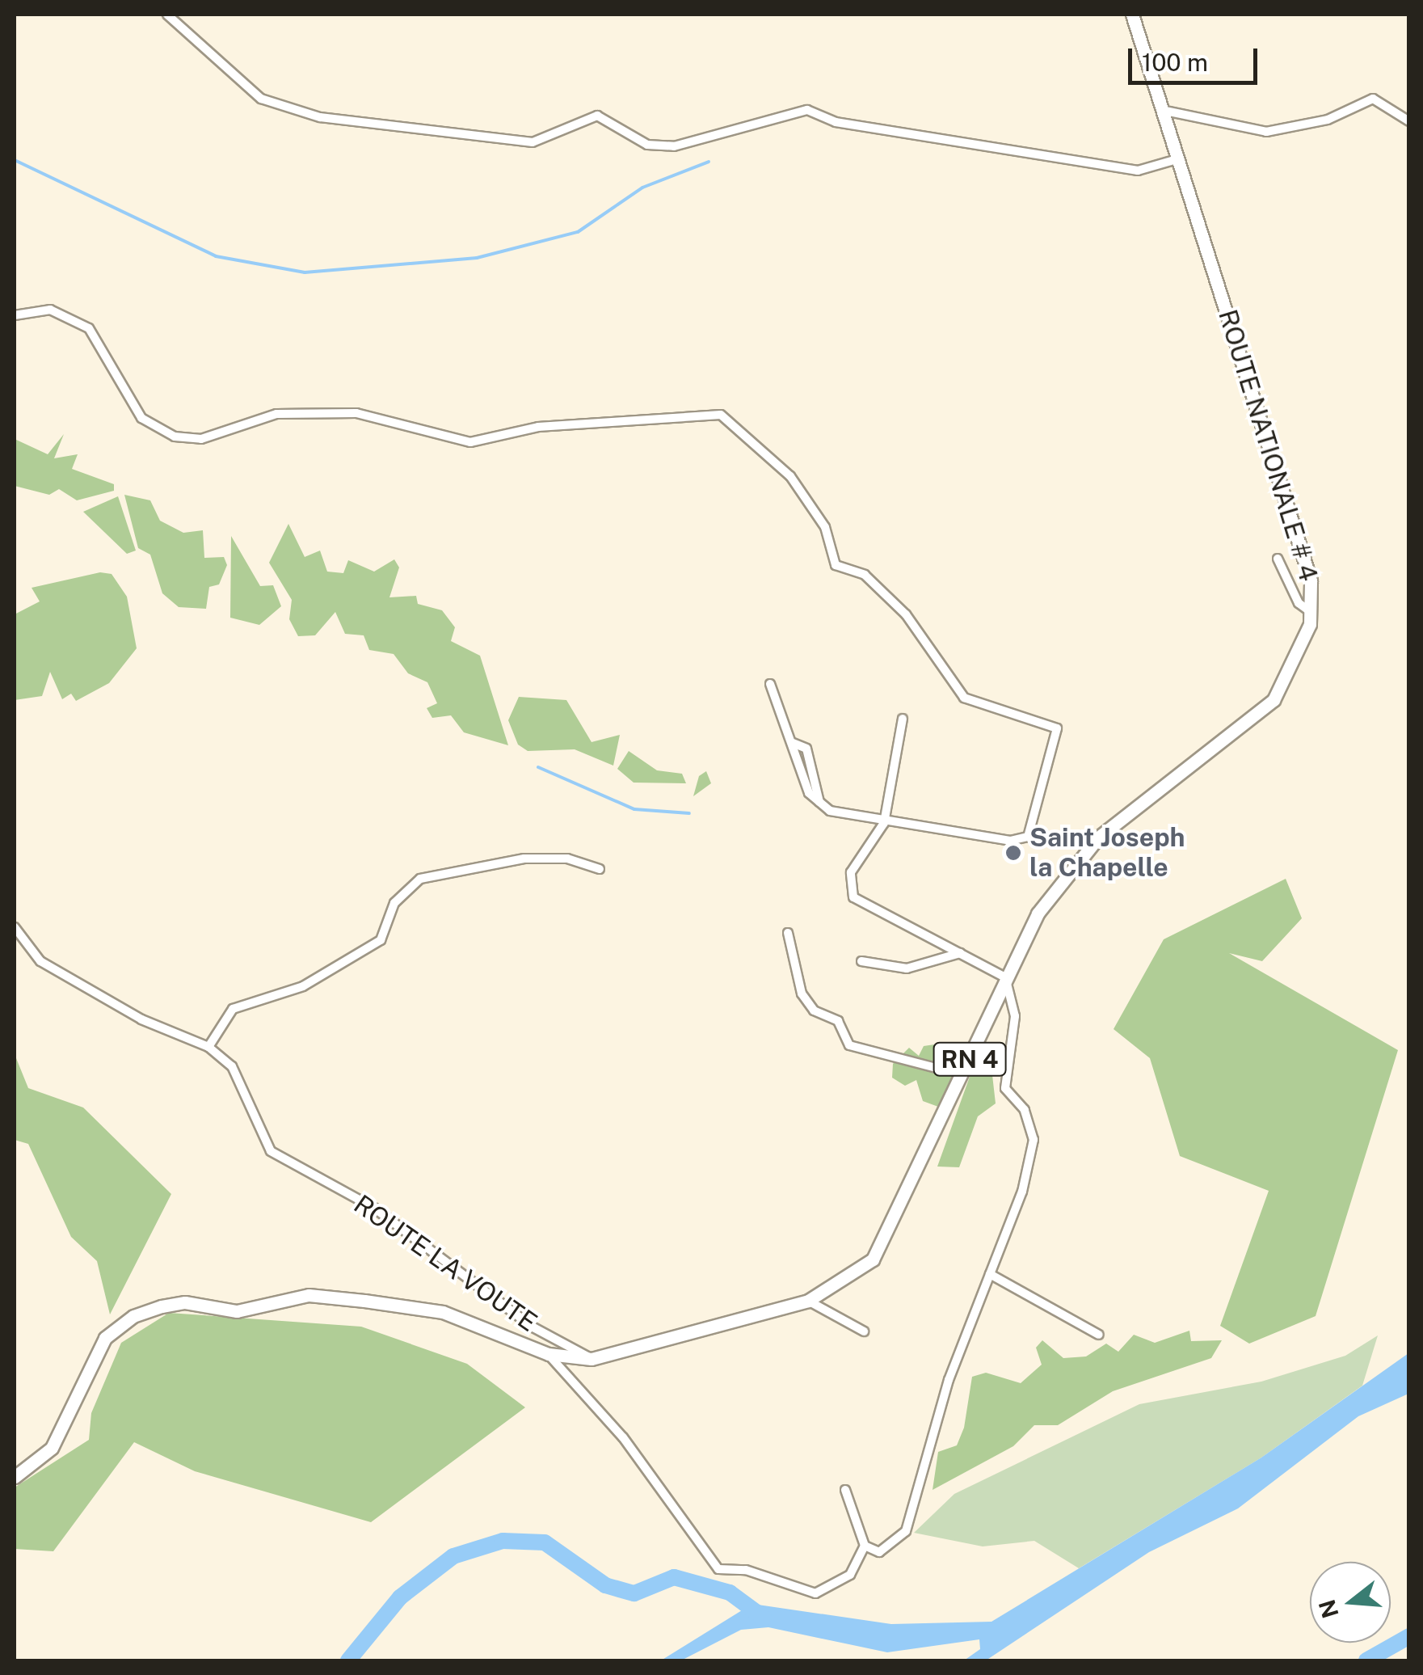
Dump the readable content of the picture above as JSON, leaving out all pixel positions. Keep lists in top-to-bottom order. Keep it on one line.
{"streets":{"main road":["ROUTE NATIONALE # 4","RN 4"],"street":["ROUTE LA VOUTE"]},"crossings":[["ROUTE NATIONALE # 4","ROUTE LA VOUTE"]],"places":["Saint Joseph la Chapelle"],"scale_bar":"100 m","north":"left"}
